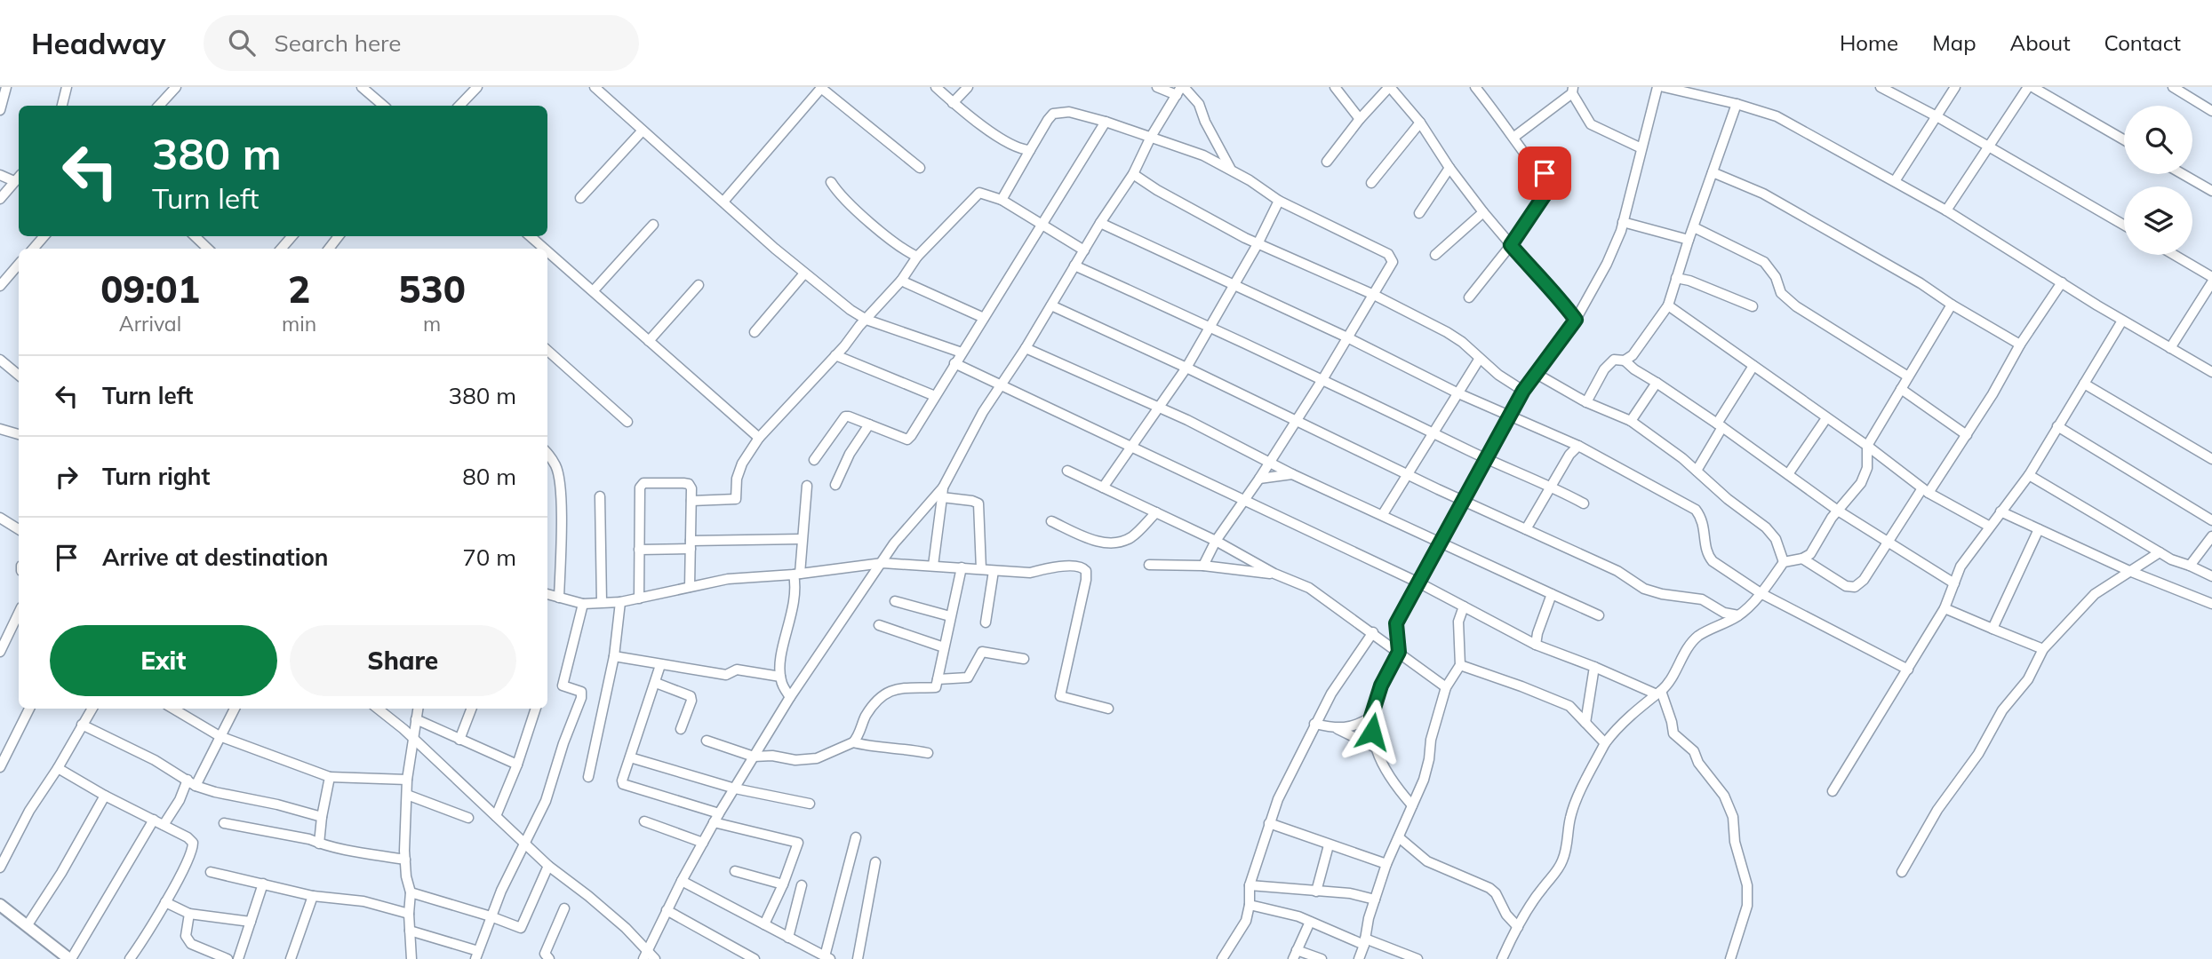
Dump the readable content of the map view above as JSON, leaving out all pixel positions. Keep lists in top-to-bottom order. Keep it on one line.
{"page":{"header":"Headway","search":"Search here","nav":["Home","Map","About","Contact"],"turn":["380 m","Turn left"],"eta":["09:01","Arrival","2","min","530","m"],"list":[{"name":"Turn left","value":"380 m"},{"name":"Turn right","value":"80 m"},{"name":"Arrive at destination","value":"70 m"}],"buttons":["Exit","Share"]}}
